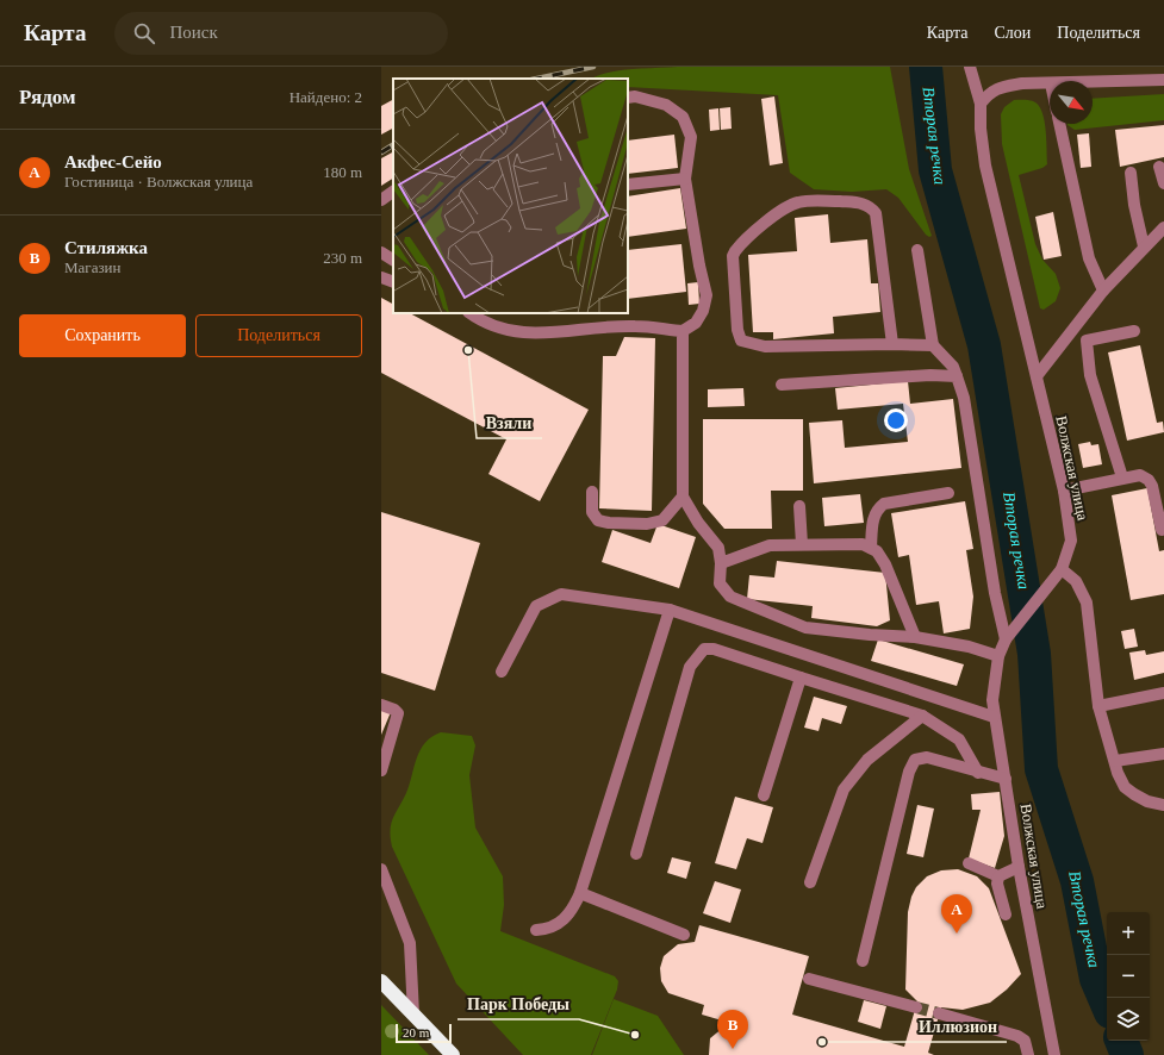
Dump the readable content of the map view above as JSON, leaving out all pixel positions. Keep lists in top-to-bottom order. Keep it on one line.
{"streets":{"street":["Волжская улица"]},"water":["Вторая речка"],"places":["Взяли","Парк Победы","Иллюзион"],"scale_bar":"20 m","north":"bottom right","page":{"header":"Карта","search":"Поиск","nav":["Карта","Слои","Поделиться"],"heading":["Рядом","Найдено: 2"],"list":[{"mark":"A","name":"Акфес-Сейо","note":"Гостиница · Волжская улица","value":"180 m"},{"mark":"B","name":"Стиляжка","note":"Магазин","value":"230 m"}],"buttons":["Сохранить","Поделиться"],"pins":["A","B"],"map_buttons":["+","−"],"scale":"20 m"}}
